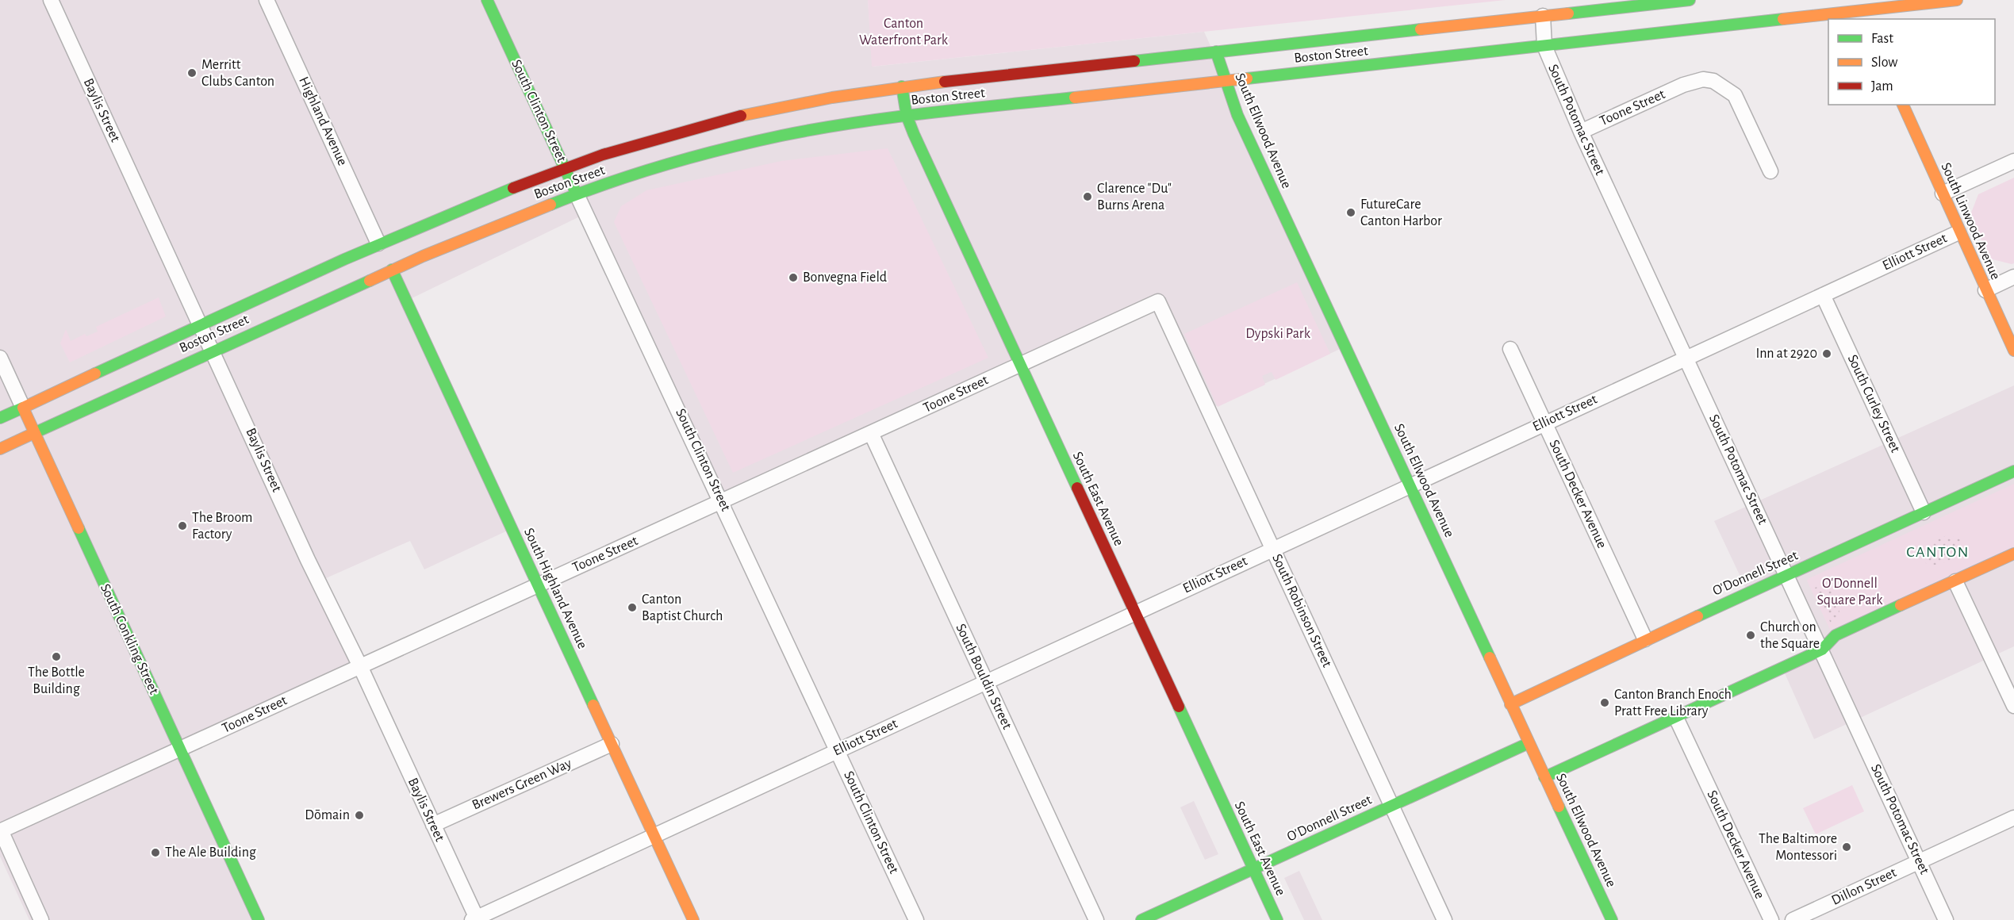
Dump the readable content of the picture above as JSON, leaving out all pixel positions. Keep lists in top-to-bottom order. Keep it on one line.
{"streets":{"main road":["Boston Street","South Clinton Street","South Ellwood Avenue","South Linwood Avenue","South East Avenue","O'Donnell Street","South Highland Avenue","South Conkling Street"],"street":["Toone Street","Baylis Street","South Potomac Street","Highland Avenue","Elliott Street","South Curley Street","South Decker Avenue","South Robinson Street","South Bouldin Street","Brewers Green Way","Dillon Street"]},"crossings":[["Boston Street","Baylis Street"],["Boston Street","South Clinton Street"],["Boston Street","South Potomac Street"],["Boston Street","Highland Avenue"],["Boston Street","South Ellwood Avenue"],["Boston Street","South East Avenue"],["Boston Street","South Highland Avenue"],["Boston Street","South Conkling Street"],["Toone Street","Baylis Street"],["Toone Street","South Clinton Street"],["Toone Street","South Potomac Street"],["Toone Street","South East Avenue"],["Toone Street","South Highland Avenue"],["Toone Street","South Robinson Street"],["Toone Street","South Conkling Street"],["Toone Street","South Bouldin Street"],["Baylis Street","Elliott Street"],["Baylis Street","Brewers Green Way"],["South Clinton Street","Elliott Street"],["South Potomac Street","Elliott Street"],["South Potomac Street","O'Donnell Street"],["South Potomac Street","Dillon Street"],["South Ellwood Avenue","Elliott Street"],["South Ellwood Avenue","O'Donnell Street"],["South Linwood Avenue","Elliott Street"],["Elliott Street","South Curley Street"],["Elliott Street","South Decker Avenue"],["Elliott Street","South East Avenue"],["Elliott Street","South Highland Avenue"],["Elliott Street","South Robinson Street"],["Elliott Street","South Bouldin Street"],["South Curley Street","O'Donnell Street"],["South Decker Avenue","O'Donnell Street"],["South East Avenue","O'Donnell Street"],["O'Donnell Street","South Robinson Street"],["South Highland Avenue","Brewers Green Way"]],"districts":["CANTON"],"parks":["Canton Waterfront Park","Dypski Park","O'Donnell Square Park"],"places":["Merritt Clubs Canton","Clarence \"Du\" Burns Arena","FutureCare Canton Harbor","Bonvegna Field","Inn at 2920","The Broom Factory","Canton Baptist Church","Church on the Square","The Bottle Building","Canton Branch Enoch Pratt Free Library","Dōmain","The Baltimore Montessori","The Ale Building"],"legend":["Fast","Slow","Jam"]}
